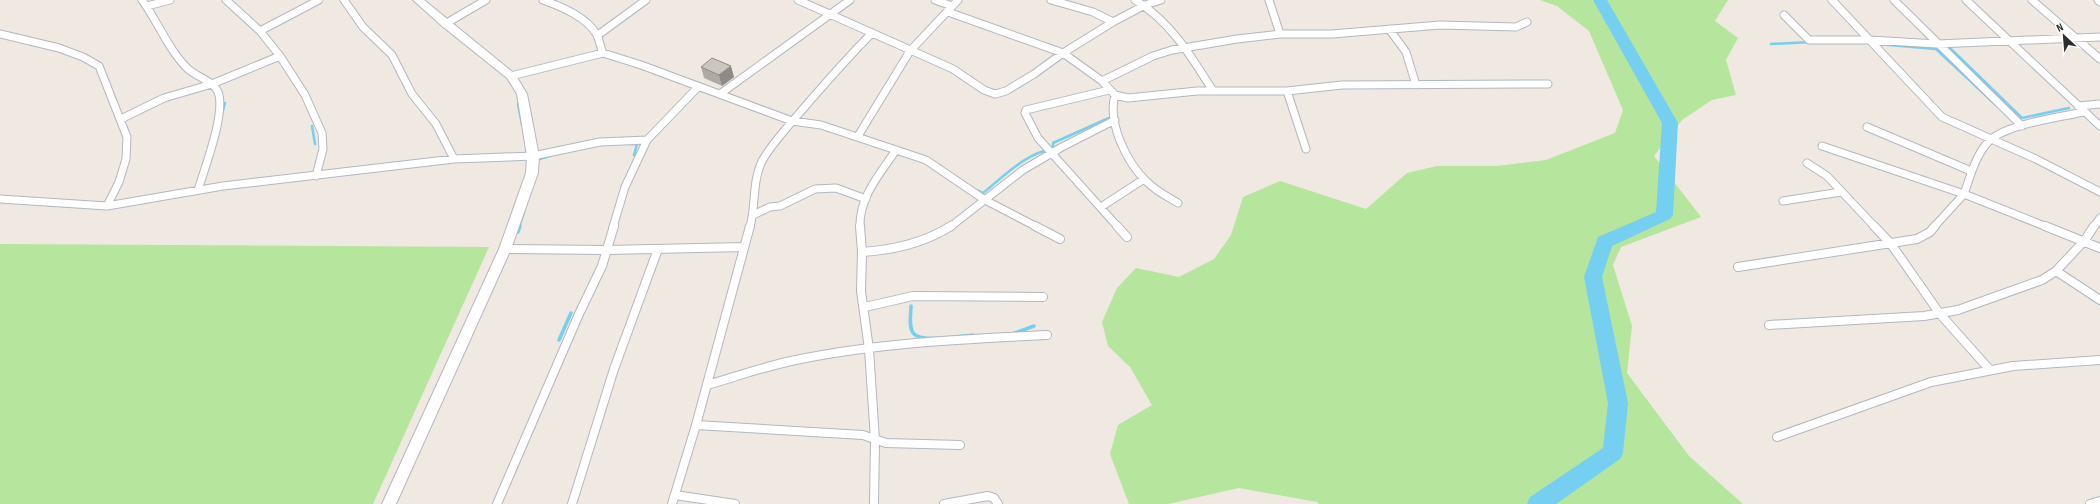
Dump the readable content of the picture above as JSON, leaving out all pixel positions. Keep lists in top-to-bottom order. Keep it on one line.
{"north":"top left"}
